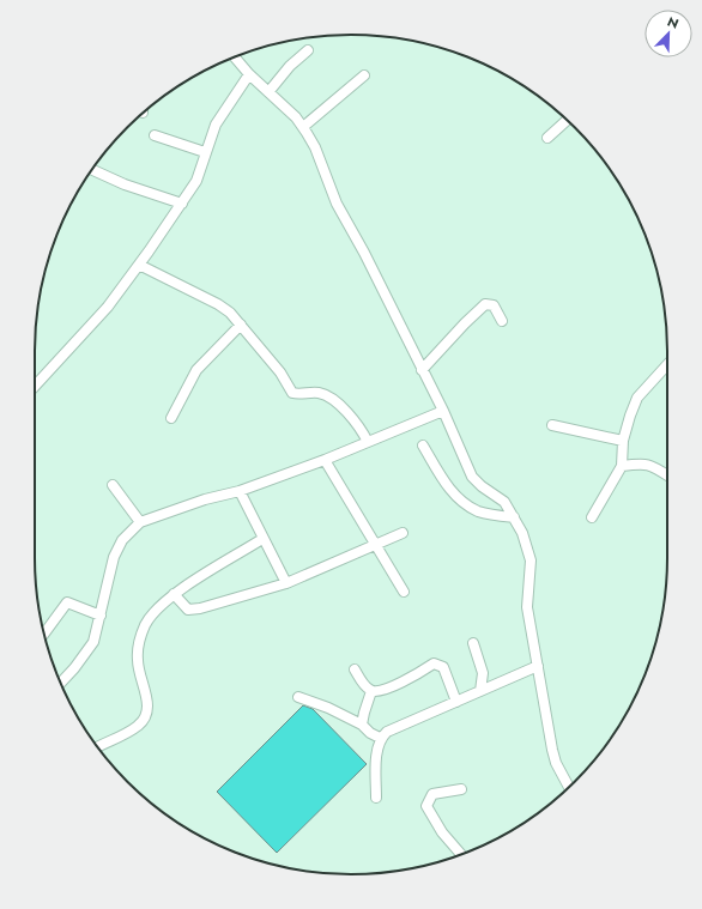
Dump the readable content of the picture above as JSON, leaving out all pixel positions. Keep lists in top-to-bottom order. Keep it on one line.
{"north":"top right"}
